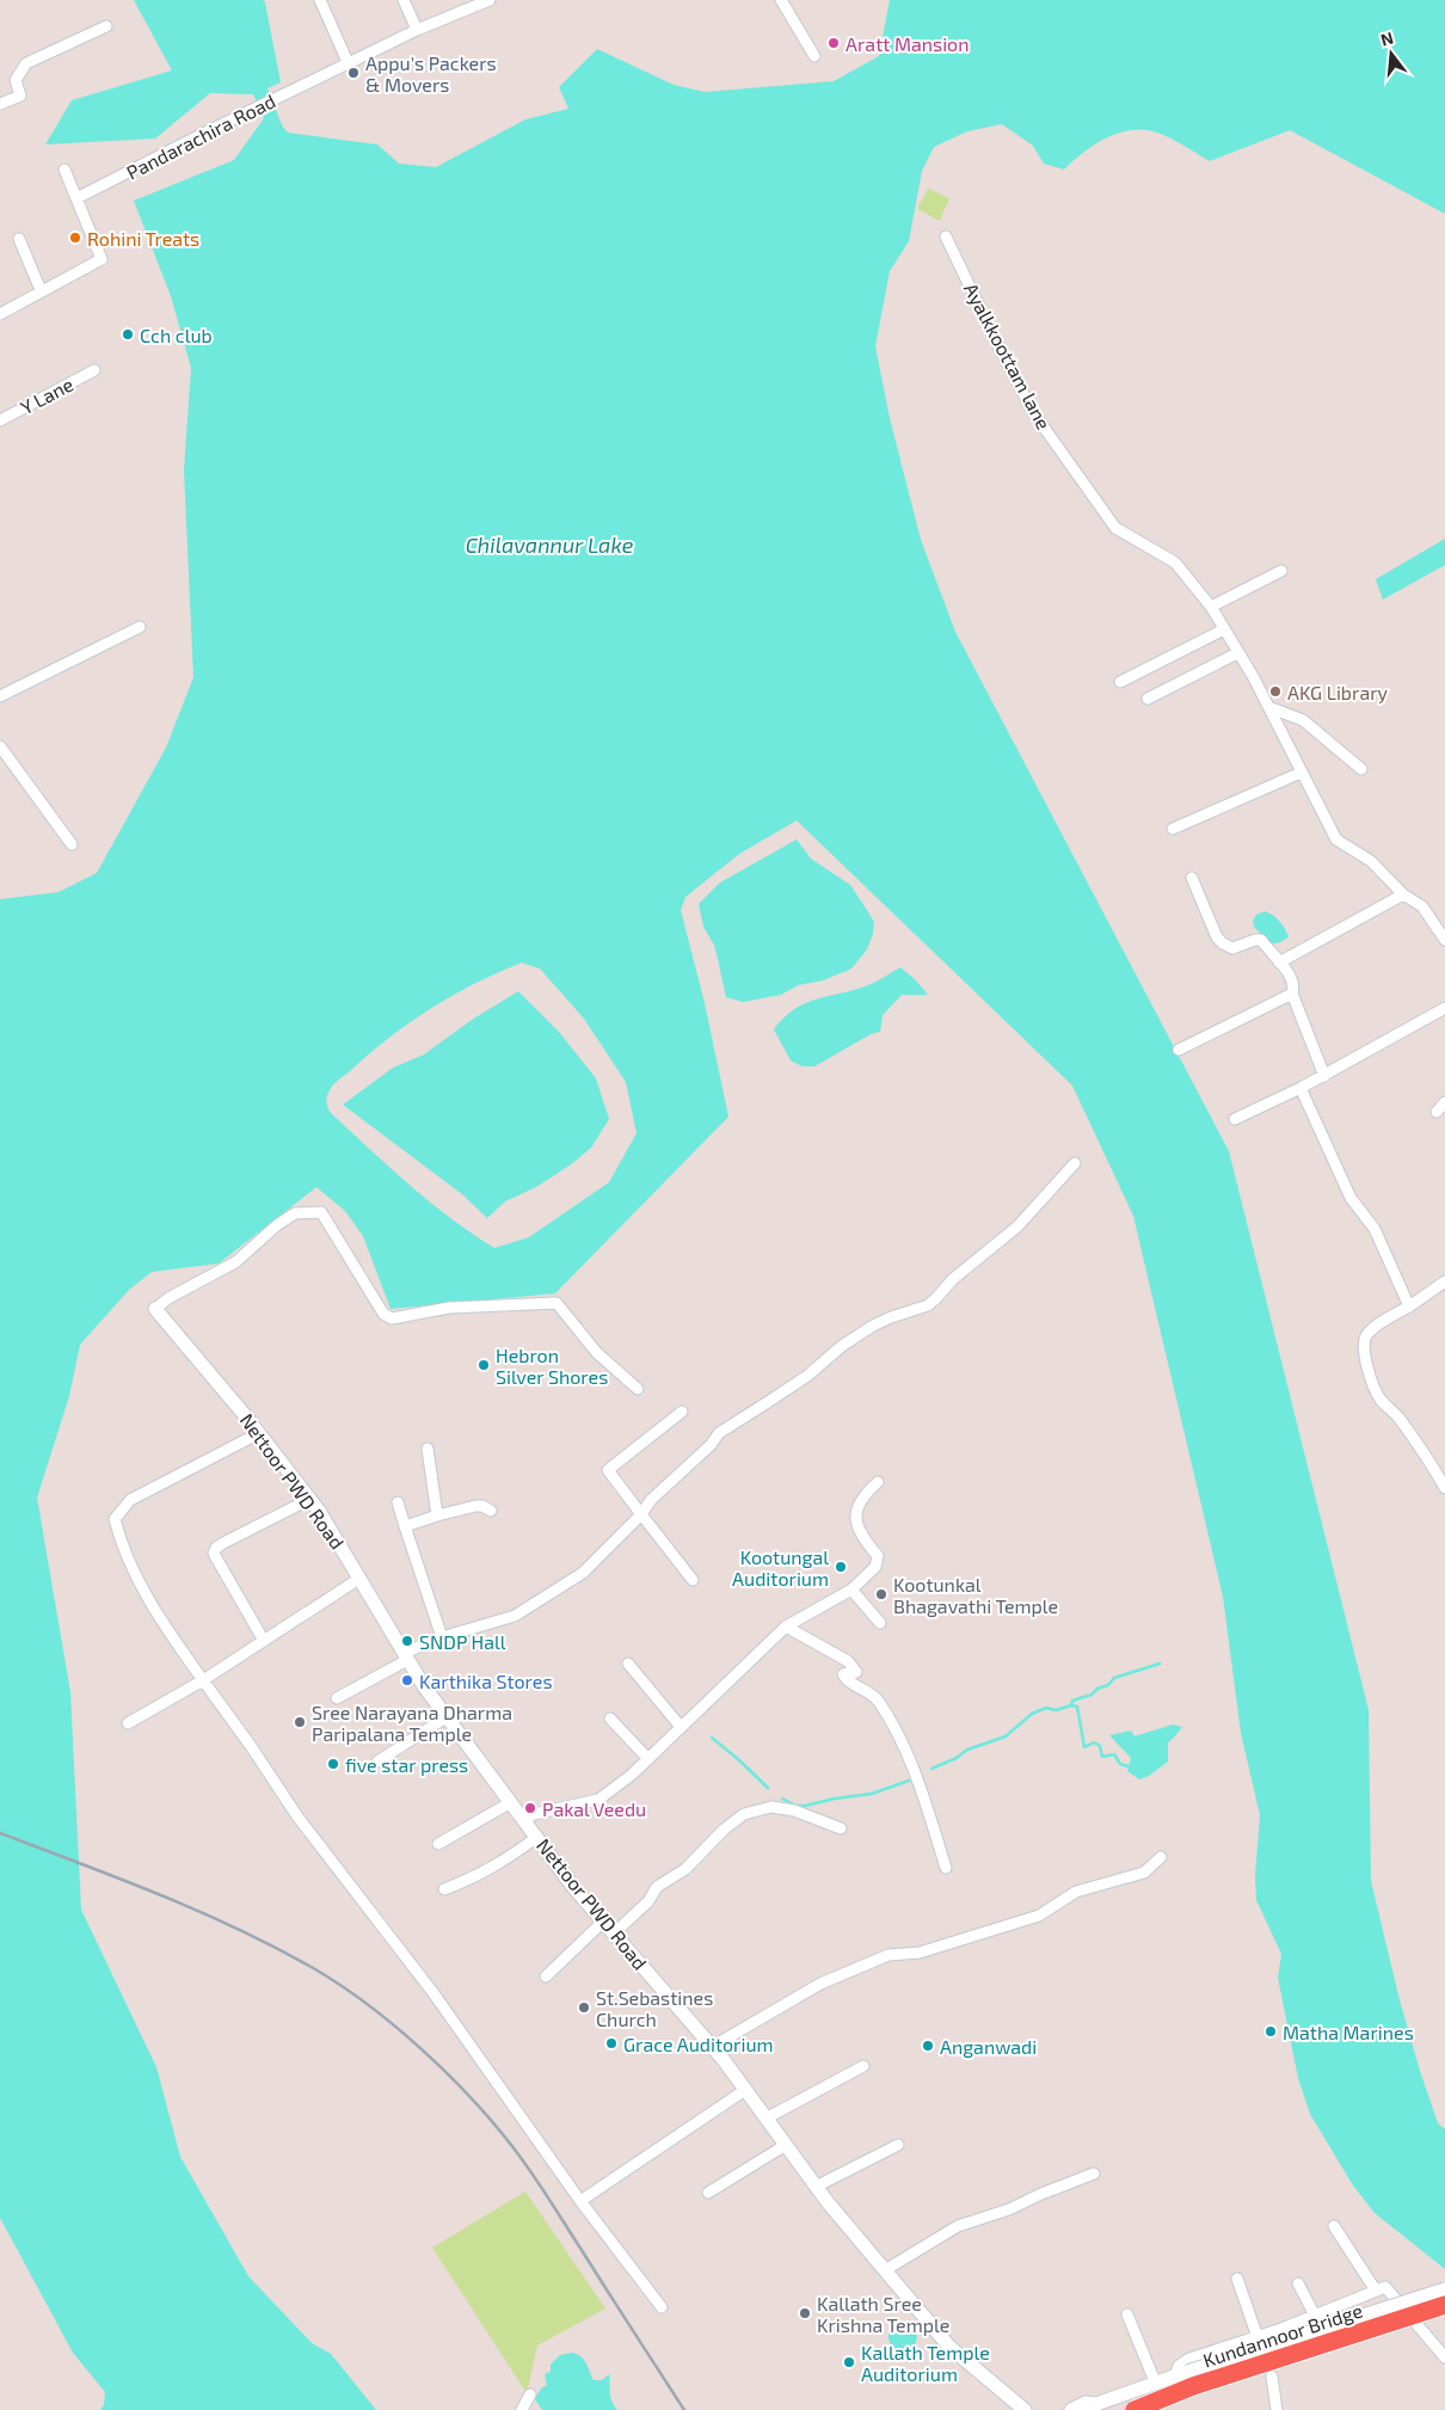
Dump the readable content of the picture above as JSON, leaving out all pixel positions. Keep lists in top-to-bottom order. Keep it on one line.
{"streets":{"highway":["Kundannoor Bridge"],"street":["Pandarachira Road","Ayalkkoottam lane","Y Lane","Nettoor PWD Road"]},"water":["Chilavannur Lake"],"places":["Aratt Mansion","Appu's Packers & Movers","Rohini Treats","Cch club","AKG Library","Hebron Silver Shores","Kootungal Auditorium","Kootunkal Bhagavathi Temple","SNDP Hall","Karthika Stores","Sree Narayana Dharma Paripalana Temple","five star press","Pakal Veedu","St.Sebastines Church","Matha Marines","Grace Auditorium","Anganwadi","Kallath Sree Krishna Temple","Kallath Temple Auditorium"],"north":"top"}
